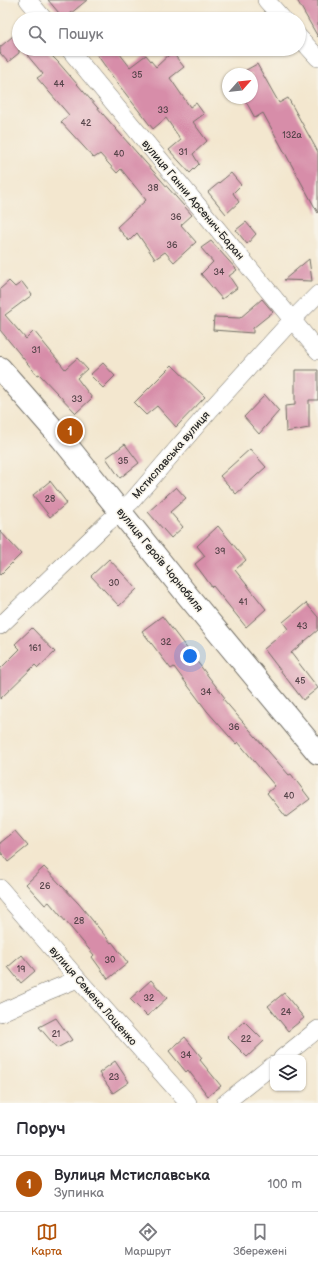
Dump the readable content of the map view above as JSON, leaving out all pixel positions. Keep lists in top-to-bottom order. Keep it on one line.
{"streets":{"main road":["вулиця Героїв Чорнобиля"],"street":["вулиця Ганни Арсенич-Баран","Мстиславська вулиця","вулиця Семена Лощенко"]},"crossings":[["вулиця Ганни Арсенич-Баран","Мстиславська вулиця"],["Мстиславська вулиця","вулиця Героїв Чорнобиля"]],"house_numbers":["35","44","33","42","132а","31","40","38","36","36","34","31","33","35","28","39","30","41","43","32","161","45","34","36","40","26","28","30","19","32","24","21","22","34","23"],"north":"top right","page":{"search":"Пошук","pins":"1","heading":"Поруч","list":[{"mark":"1","name":"Вулиця Мстиславська","note":"Зупинка","value":"100 m"}],"nav":["Карта","Маршрут","Збережені"]}}
